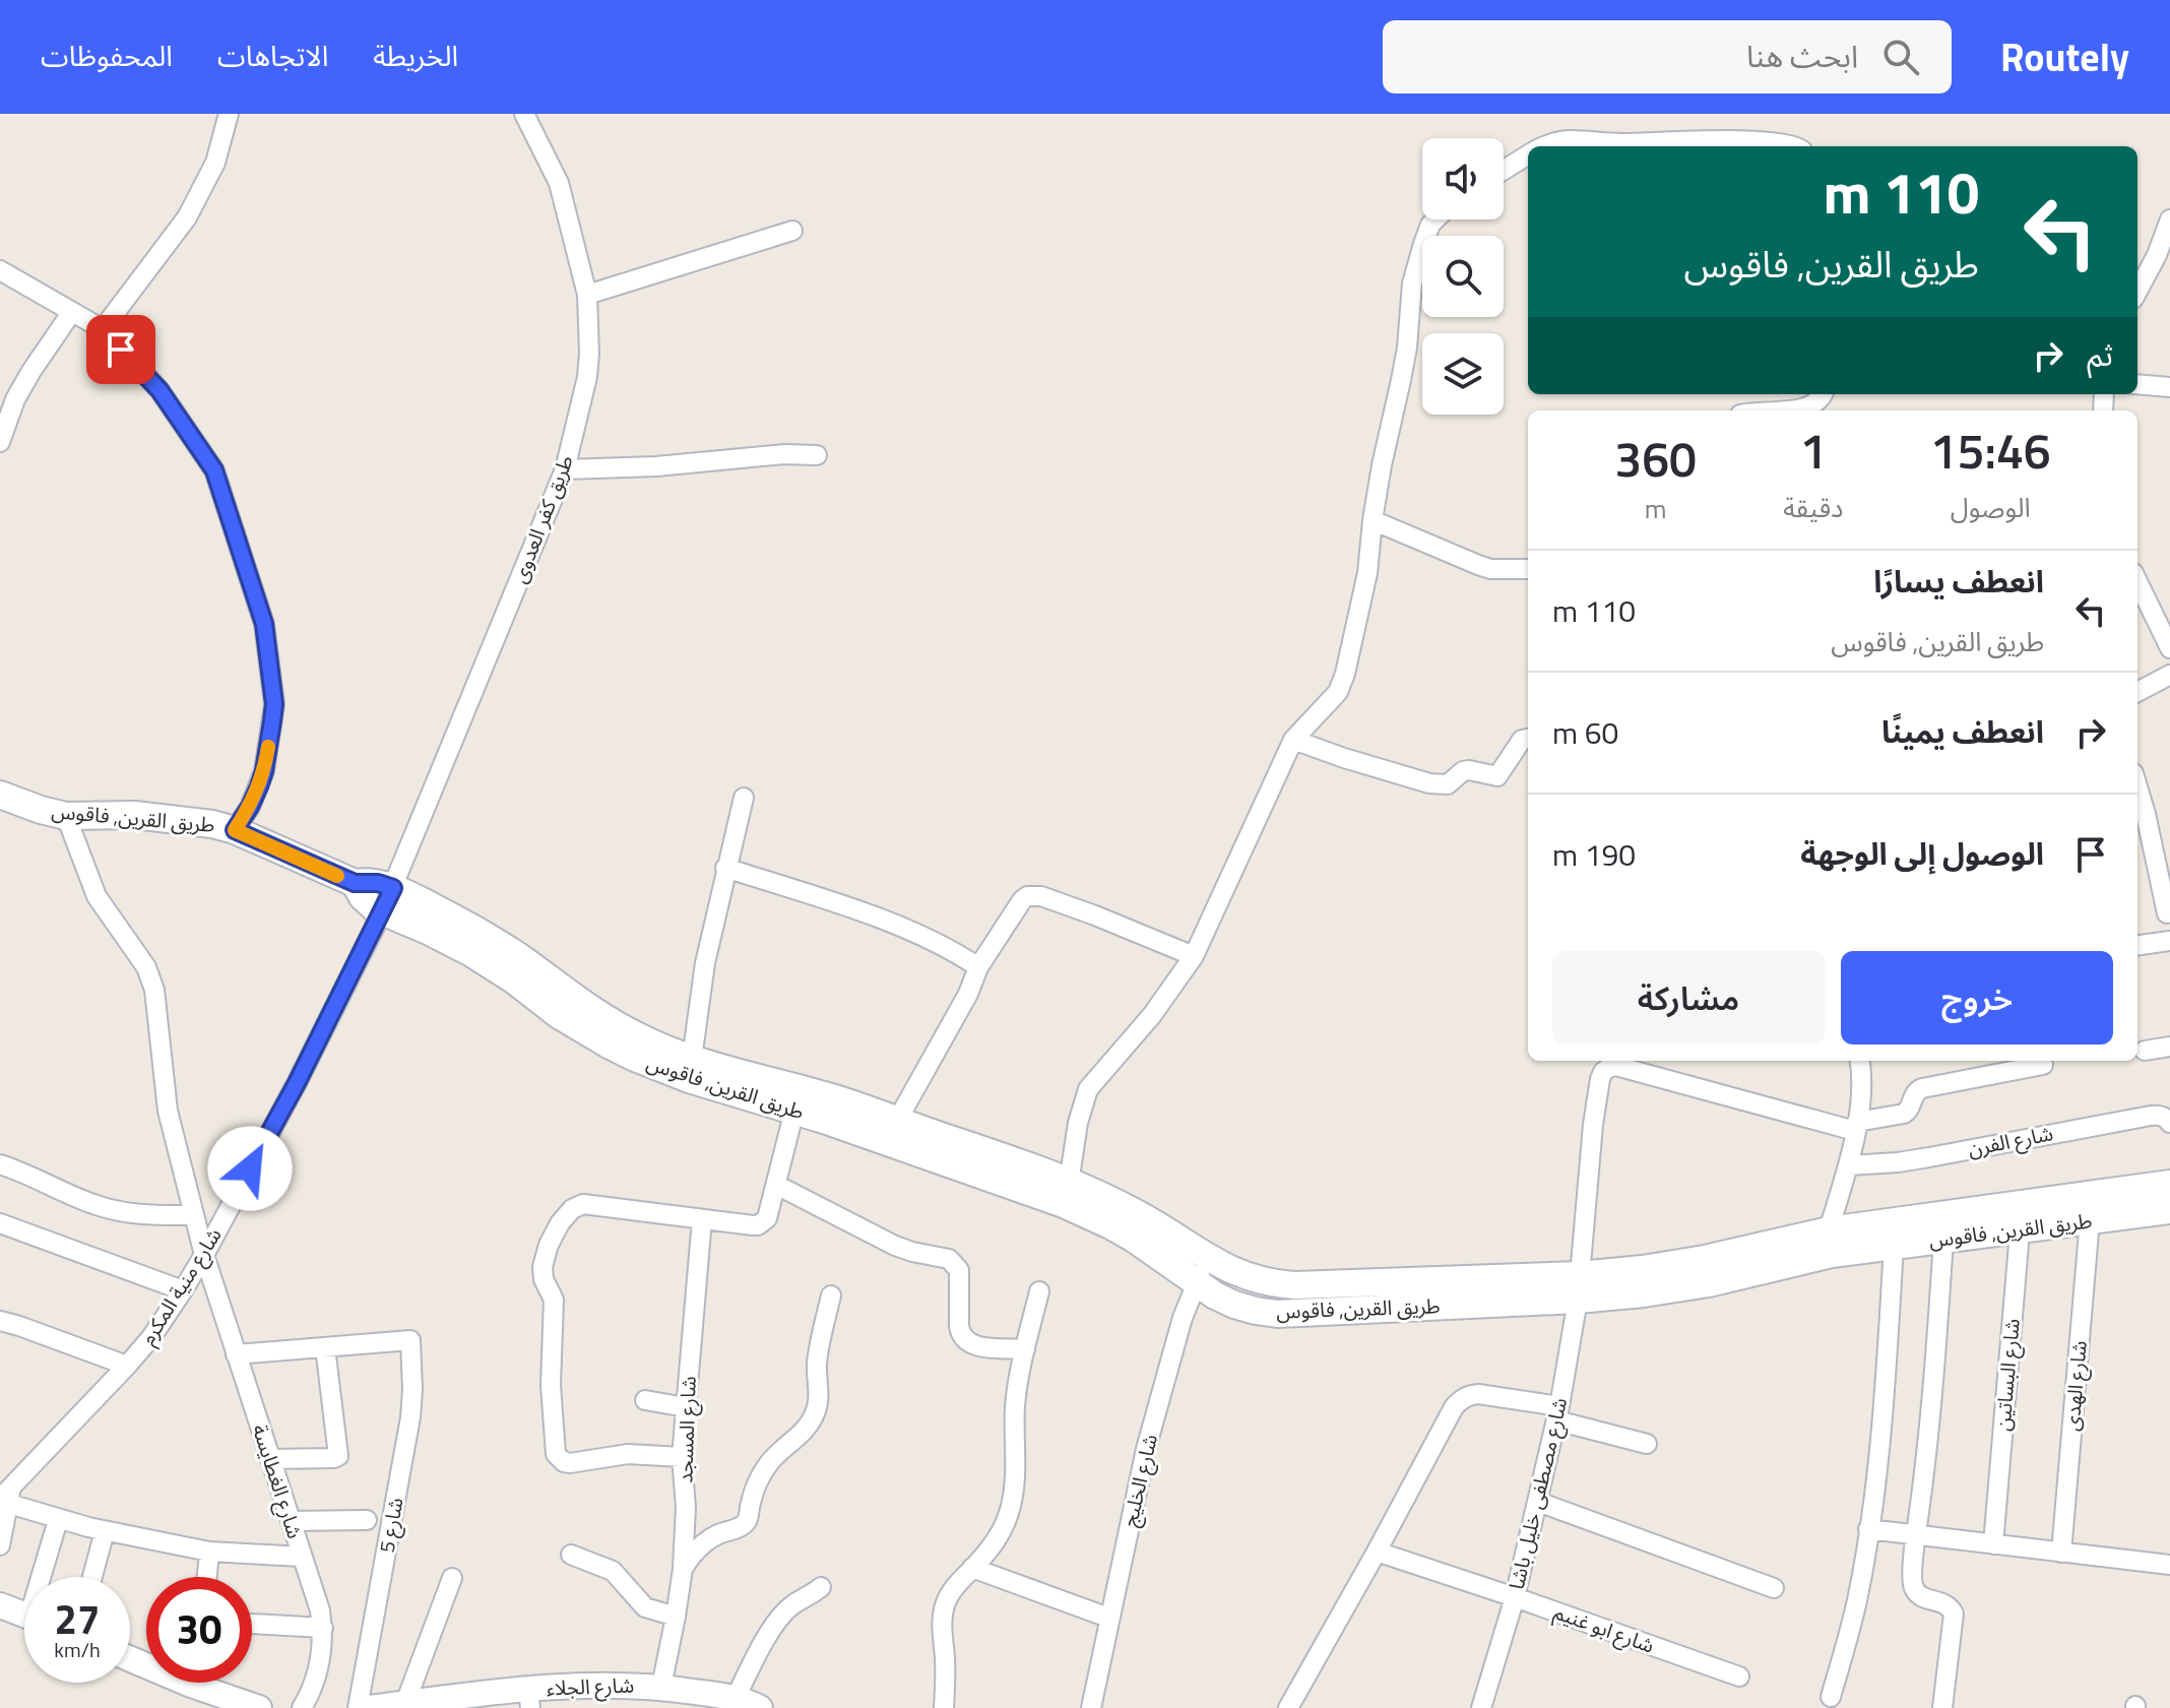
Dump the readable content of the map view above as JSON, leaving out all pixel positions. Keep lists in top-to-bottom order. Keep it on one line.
{"streets":{"main road":["طريق القرين, فاقوس"],"street":["طريق كفر العدوى","شارع الفرن","شارع منية المكرم","شارع البساتين","شارع الهدى","شارع المسجد","شارع الخليج","شارع الغطايسة","شارع مصطفى خليل باشا","شارع 5","شارع ابو غنيم","شارع الجلاء"]},"crossings":[["طريق كفر العدوى","طريق القرين, فاقوس"],["طريق كفر العدوى","شارع منية المكرم"],["طريق القرين, فاقوس","شارع منية المكرم"],["طريق القرين, فاقوس","شارع البساتين"],["طريق القرين, فاقوس","شارع الهدى"],["طريق القرين, فاقوس","شارع الخليج"],["طريق القرين, فاقوس","شارع الغطايسة"],["طريق القرين, فاقوس","شارع مصطفى خليل باشا"],["شارع منية المكرم","شارع الغطايسة"],["شارع المسجد","شارع الجلاء"],["شارع مصطفى خليل باشا","شارع ابو غنيم"]],"page":{"header":"Routely","search":"ابحث هنا","nav":["الخريطة","الاتجاهات","المحفوظات"],"turn":["110 m","طريق القرين, فاقوس"],"then":"ثم","eta":["15:46","الوصول","1","دقيقة","360","m"],"list":[{"name":"انعطف يسارًا","note":"طريق القرين, فاقوس","value":"110 m"},{"name":"انعطف يمينًا","value":"60 m"},{"name":"الوصول إلى الوجهة","value":"190 m"}],"buttons":["خروج","مشاركة"],"speed":"27 km/h","limit":"30"}}
